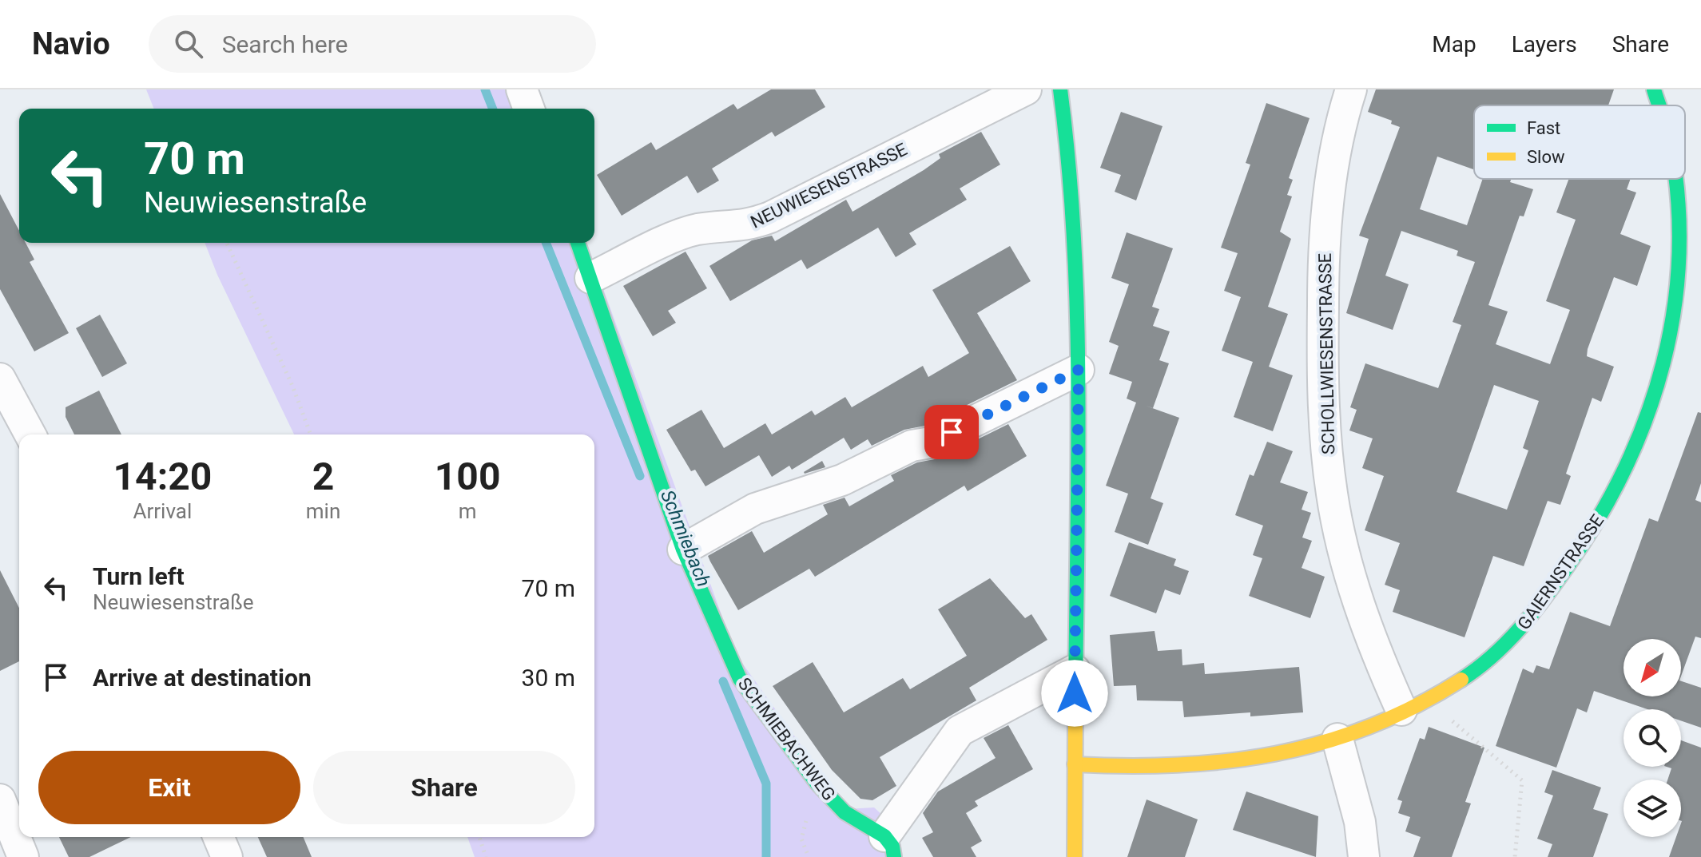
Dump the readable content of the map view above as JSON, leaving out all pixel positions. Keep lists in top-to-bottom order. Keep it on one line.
{"streets":{"street":["NEUWIESENSTRASSE","SCHOLLWIESENSTRASSE","GAIERNSTRASSE","SCHMIEBACHWEG"]},"crossings":[["NEUWIESENSTRASSE","SCHMIEBACHWEG"],["SCHOLLWIESENSTRASSE","GAIERNSTRASSE"]],"water":["Schmiebach"],"legend":["Fast","Slow"],"north":"bottom left","page":{"header":"Navio","search":"Search here","nav":["Map","Layers","Share"],"turn":["70 m","Neuwiesenstraße"],"eta":["14:20","Arrival","2","min","100","m"],"list":[{"name":"Turn left","note":"Neuwiesenstraße","value":"70 m"},{"name":"Arrive at destination","value":"30 m"}],"buttons":["Exit","Share"]}}
